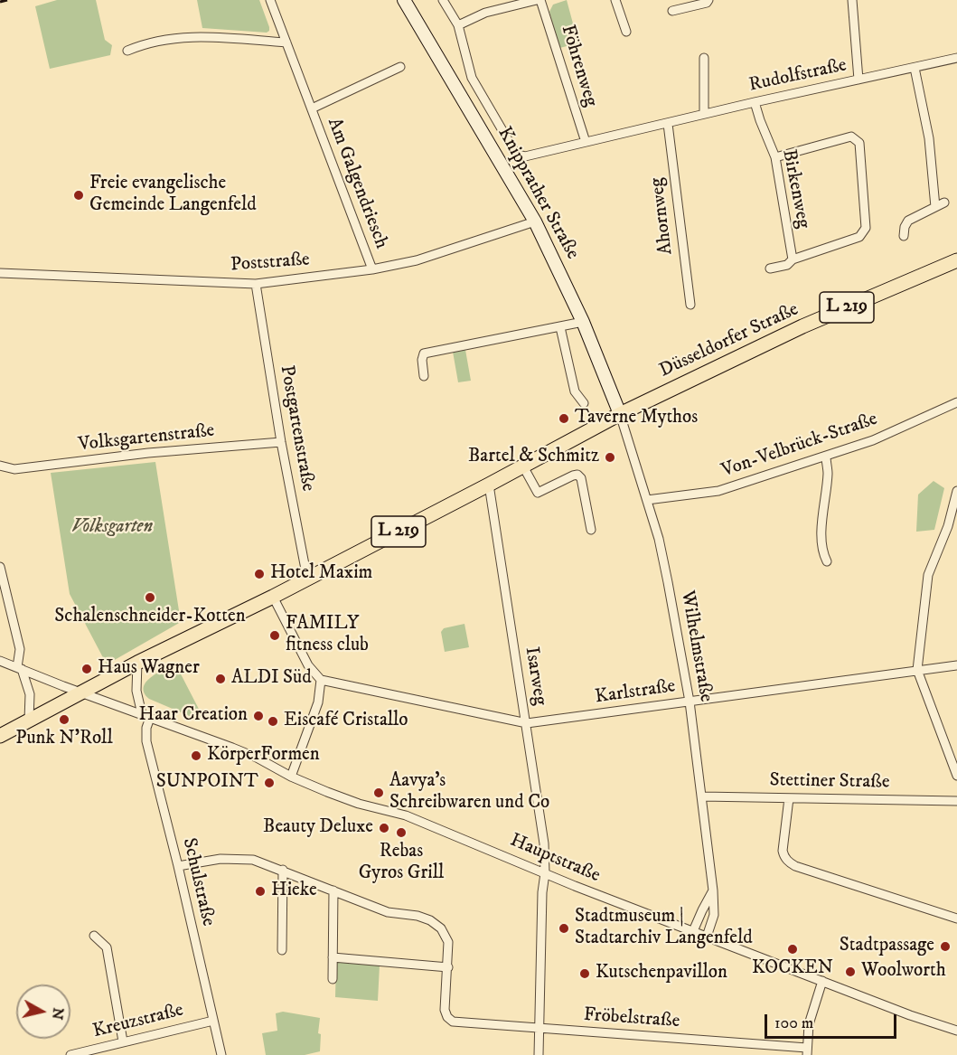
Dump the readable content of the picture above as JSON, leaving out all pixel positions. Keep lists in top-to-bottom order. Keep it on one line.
{"streets":{"main road":["Knipprather Straße","L 219","Düsseldorfer Straße"],"street":["Föhrenweg","Rudolfstraße","Am Galgendriesch","Birkenweg","Ahornweg","Poststraße","Postgartenstraße","Volksgartenstraße","Von-Velbrück-Straße","Wilhelmstraße","Isarweg","Karlstraße","Stettiner Straße","Hauptstraße","Schulstraße","Fröbelstraße","Kreuzstraße"]},"crossings":[["Föhrenweg","Rudolfstraße"],["Rudolfstraße","Birkenweg"],["Rudolfstraße","Ahornweg"],["Am Galgendriesch","Poststraße"],["Knipprather Straße","Poststraße"],["Knipprather Straße","Düsseldorfer Straße"],["Knipprather Straße","Wilhelmstraße"],["Poststraße","Postgartenstraße"],["L 219","Düsseldorfer Straße"],["L 219","Hauptstraße"],["Düsseldorfer Straße","Postgartenstraße"],["Düsseldorfer Straße","Wilhelmstraße"],["Düsseldorfer Straße","Isarweg"],["Düsseldorfer Straße","Hauptstraße"],["Postgartenstraße","Volksgartenstraße"],["Von-Velbrück-Straße","Wilhelmstraße"],["Wilhelmstraße","Karlstraße"],["Wilhelmstraße","Stettiner Straße"],["Wilhelmstraße","Hauptstraße"],["Isarweg","Karlstraße"],["Isarweg","Hauptstraße"],["Isarweg","Fröbelstraße"],["Hauptstraße","Schulstraße"],["Schulstraße","Kreuzstraße"]],"parks":["Volksgarten"],"places":["Freie evangelische Gemeinde Langenfeld","Taverne Mythos","Bartel & Schmitz","Hotel Maxim","Schalenschneider-Kotten","FAMILY fitness club","Haus Wagner","ALDI Süd","Haar Creation","Punk N'Roll","Eiscafé Cristallo","KörperFormen","SUNPOINT","Aavya's Schreibwaren und Co","Beauty Deluxe","Rebas Gyros Grill","Hieke","Stadtmuseum | Stadtarchiv Langenfeld","Stadtpassage","KOCKEN","Woolworth","Kutschenpavillon"],"scale_bar":"100 m","north":"right"}
